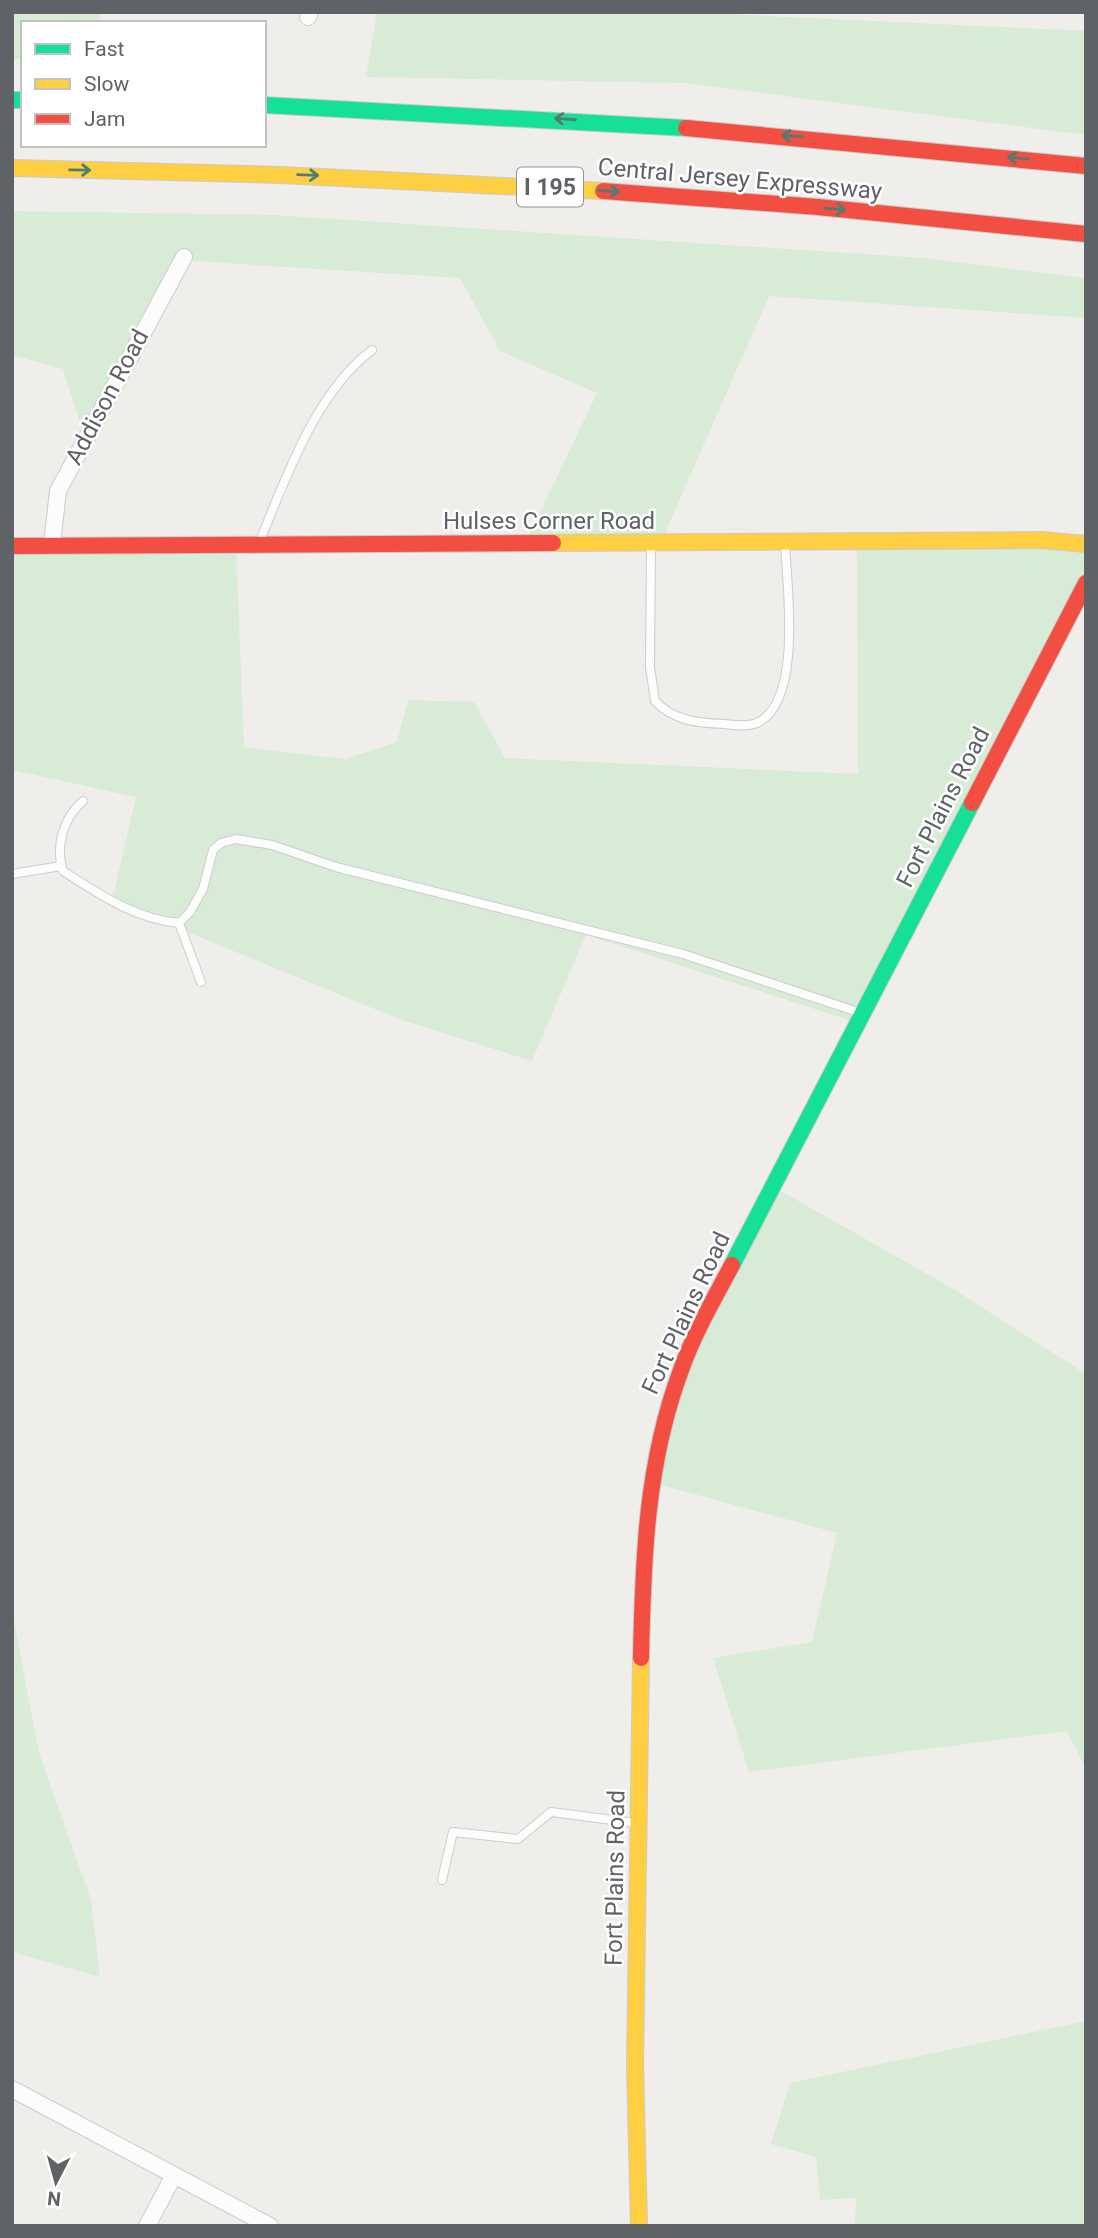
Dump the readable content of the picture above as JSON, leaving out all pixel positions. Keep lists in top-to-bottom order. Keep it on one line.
{"streets":{"main road":["Central Jersey Expressway","I 195","Hulses Corner Road","Fort Plains Road"],"street":["Addison Road"]},"crossings":[["Addison Road","Hulses Corner Road"]],"legend":["Fast","Slow","Jam"],"north":"bottom"}
